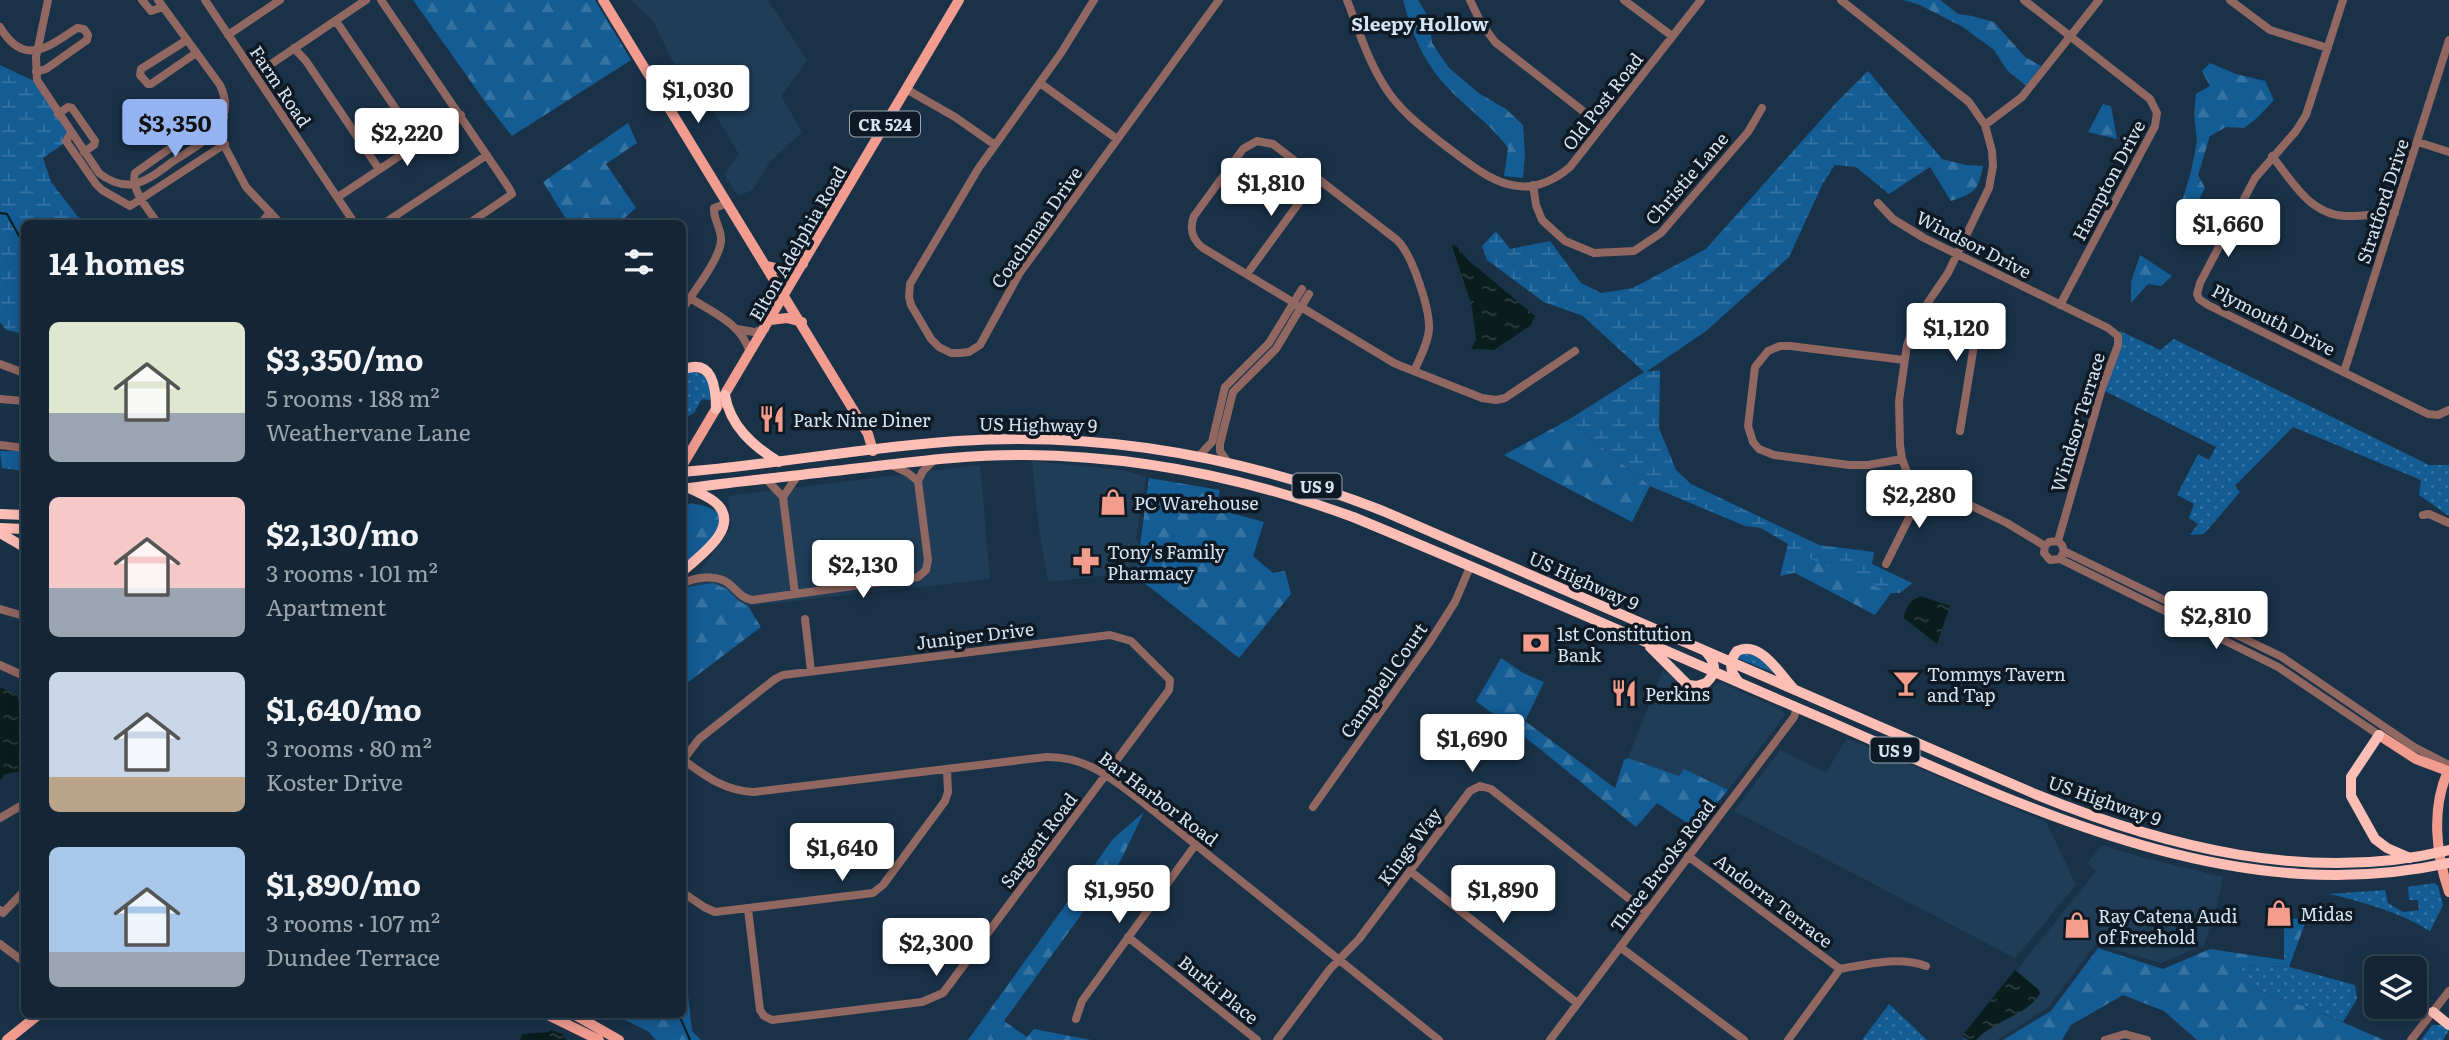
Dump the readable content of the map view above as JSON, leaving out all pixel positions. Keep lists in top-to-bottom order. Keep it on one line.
{"streets":{"highway":["US Highway 9","US 9"],"main road":["CR 524","Elton Adelphia Road"],"street":["Farm Road","Old Post Road","Christie Lane","Hampton Drive","Stratford Drive","Coachman Drive","Windsor Drive","Plymouth Drive","Windsor Terrace","Juniper Drive","Campbell Court","Bar Harbor Road","Sargent Road","Kings Way","Three Brooks Road","Andorra Terrace","Burki Place"]},"crossings":[["Old Post Road","Christie Lane"],["Hampton Drive","Windsor Drive"],["Hampton Drive","Windsor Terrace"],["Stratford Drive","Plymouth Drive"],["Windsor Drive","Windsor Terrace"],["US Highway 9","Campbell Court"],["US Highway 9","Three Brooks Road"],["Juniper Drive","Bar Harbor Road"],["Juniper Drive","Sargent Road"],["Bar Harbor Road","Sargent Road"],["Bar Harbor Road","Kings Way"],["Kings Way","Three Brooks Road"],["Three Brooks Road","Andorra Terrace"]],"districts":["Sleepy Hollow"],"places":{"restaurant":["Park Nine Diner","Perkins"],"shop":["PC Warehouse","Midas","Ray Catena Audi of Freehold"],"pharmacy":["Tony's Family Pharmacy"],"bank":["1st Constitution Bank"],"bar":["Tommys Tavern and Tap"]},"page":{"price":["$1,030","$3,350","$2,220","$1,810","$1,660","$1,120","$2,280","$2,130","$2,810","$1,690","$1,640","$1,950","$1,890","$2,300"],"heading":"14 homes","list":[{"name":"$3,350/mo","note":"5 rooms · 188 m² · Weathervane Lane"},{"name":"$2,130/mo","note":"3 rooms · 101 m² · Apartment"},{"name":"$1,640/mo","note":"3 rooms · 80 m² · Koster Drive"},{"name":"$1,890/mo","note":"3 rooms · 107 m² · Dundee Terrace"}]}}
